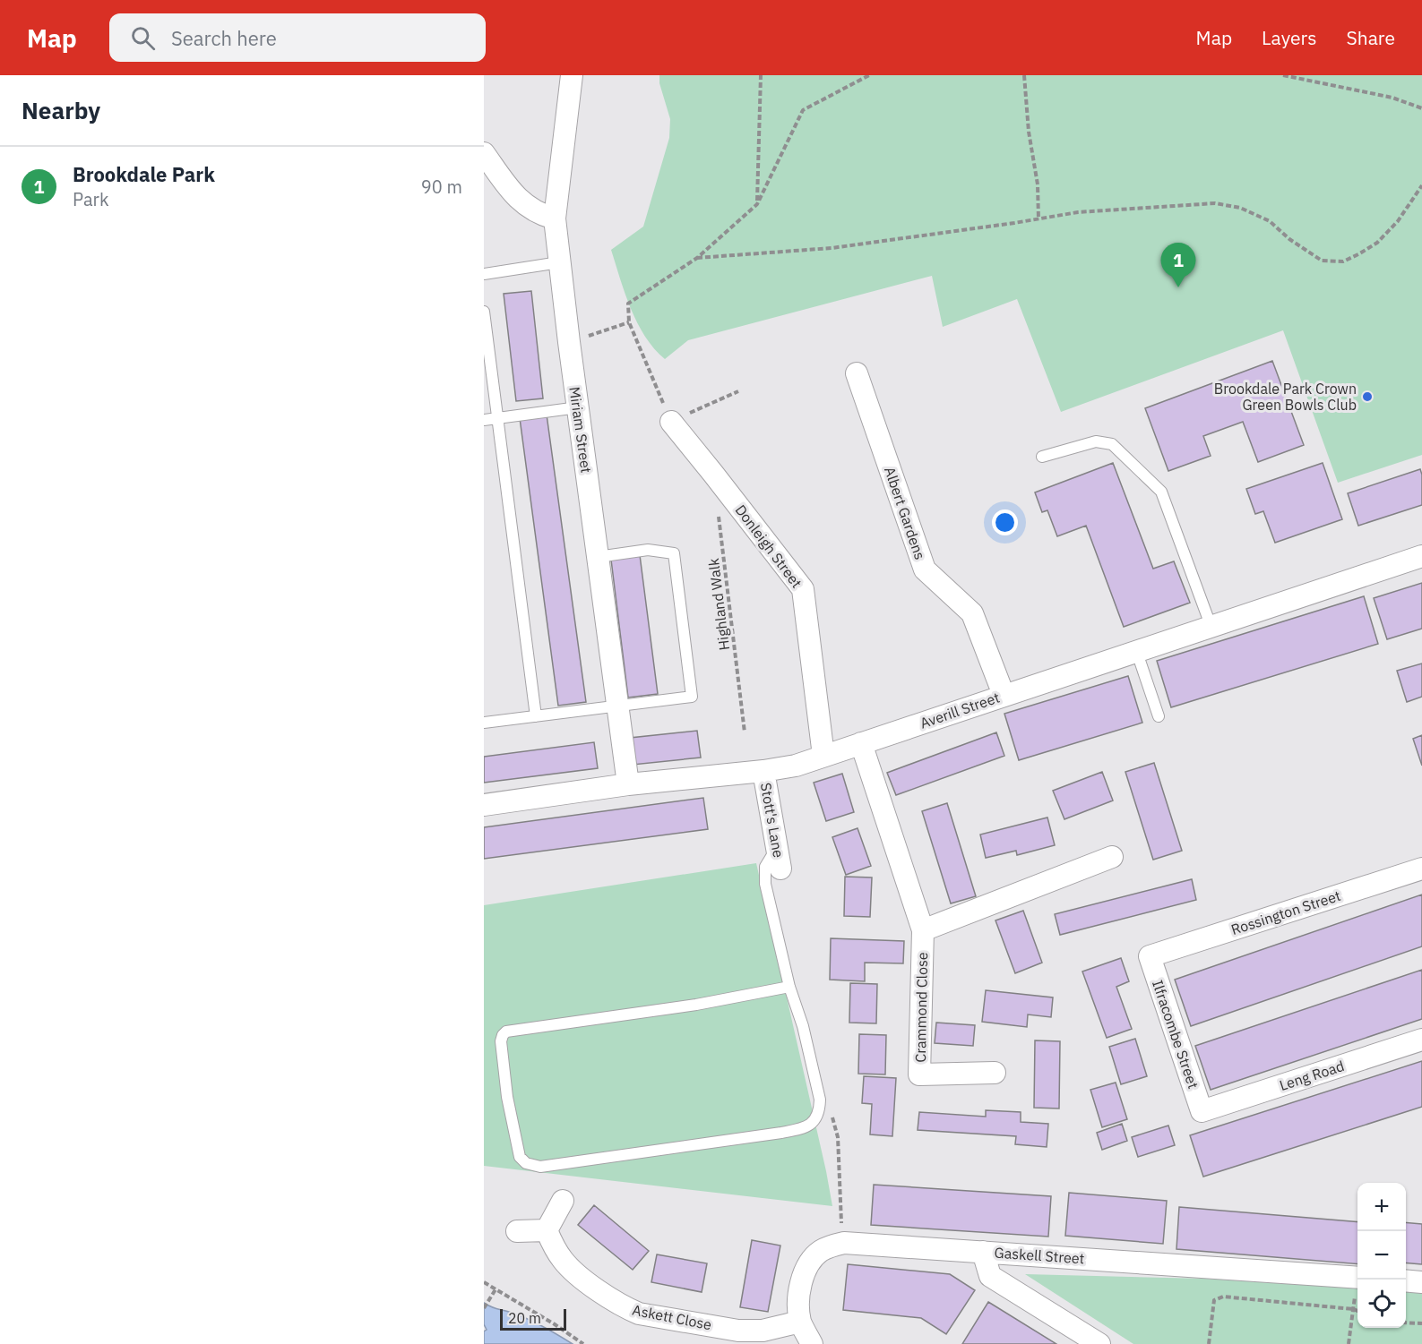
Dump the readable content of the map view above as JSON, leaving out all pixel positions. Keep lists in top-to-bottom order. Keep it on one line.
{"streets":{"street":["Miriam Street","Albert Gardens","Donleigh Street","Averill Street","Stott's Lane","Rossington Street","Crammond Close","Ilfracombe Street","Leng Road","Gaskell Street","Askett Close"],"path":["Highland Walk"]},"crossings":[["Miriam Street","Averill Street"],["Albert Gardens","Averill Street"],["Donleigh Street","Averill Street"],["Averill Street","Stott's Lane"],["Averill Street","Crammond Close"],["Rossington Street","Ilfracombe Street"],["Ilfracombe Street","Leng Road"],["Gaskell Street","Askett Close"]],"places":["Brookdale Park Crown Green Bowls Club"],"scale_bar":"20 m","page":{"header":"Map","search":"Search here","nav":["Map","Layers","Share"],"heading":"Nearby","list":[{"mark":"1","name":"Brookdale Park","note":"Park","value":"90 m"}],"pins":"1","map_buttons":["+","−"],"scale":"20 m"}}
